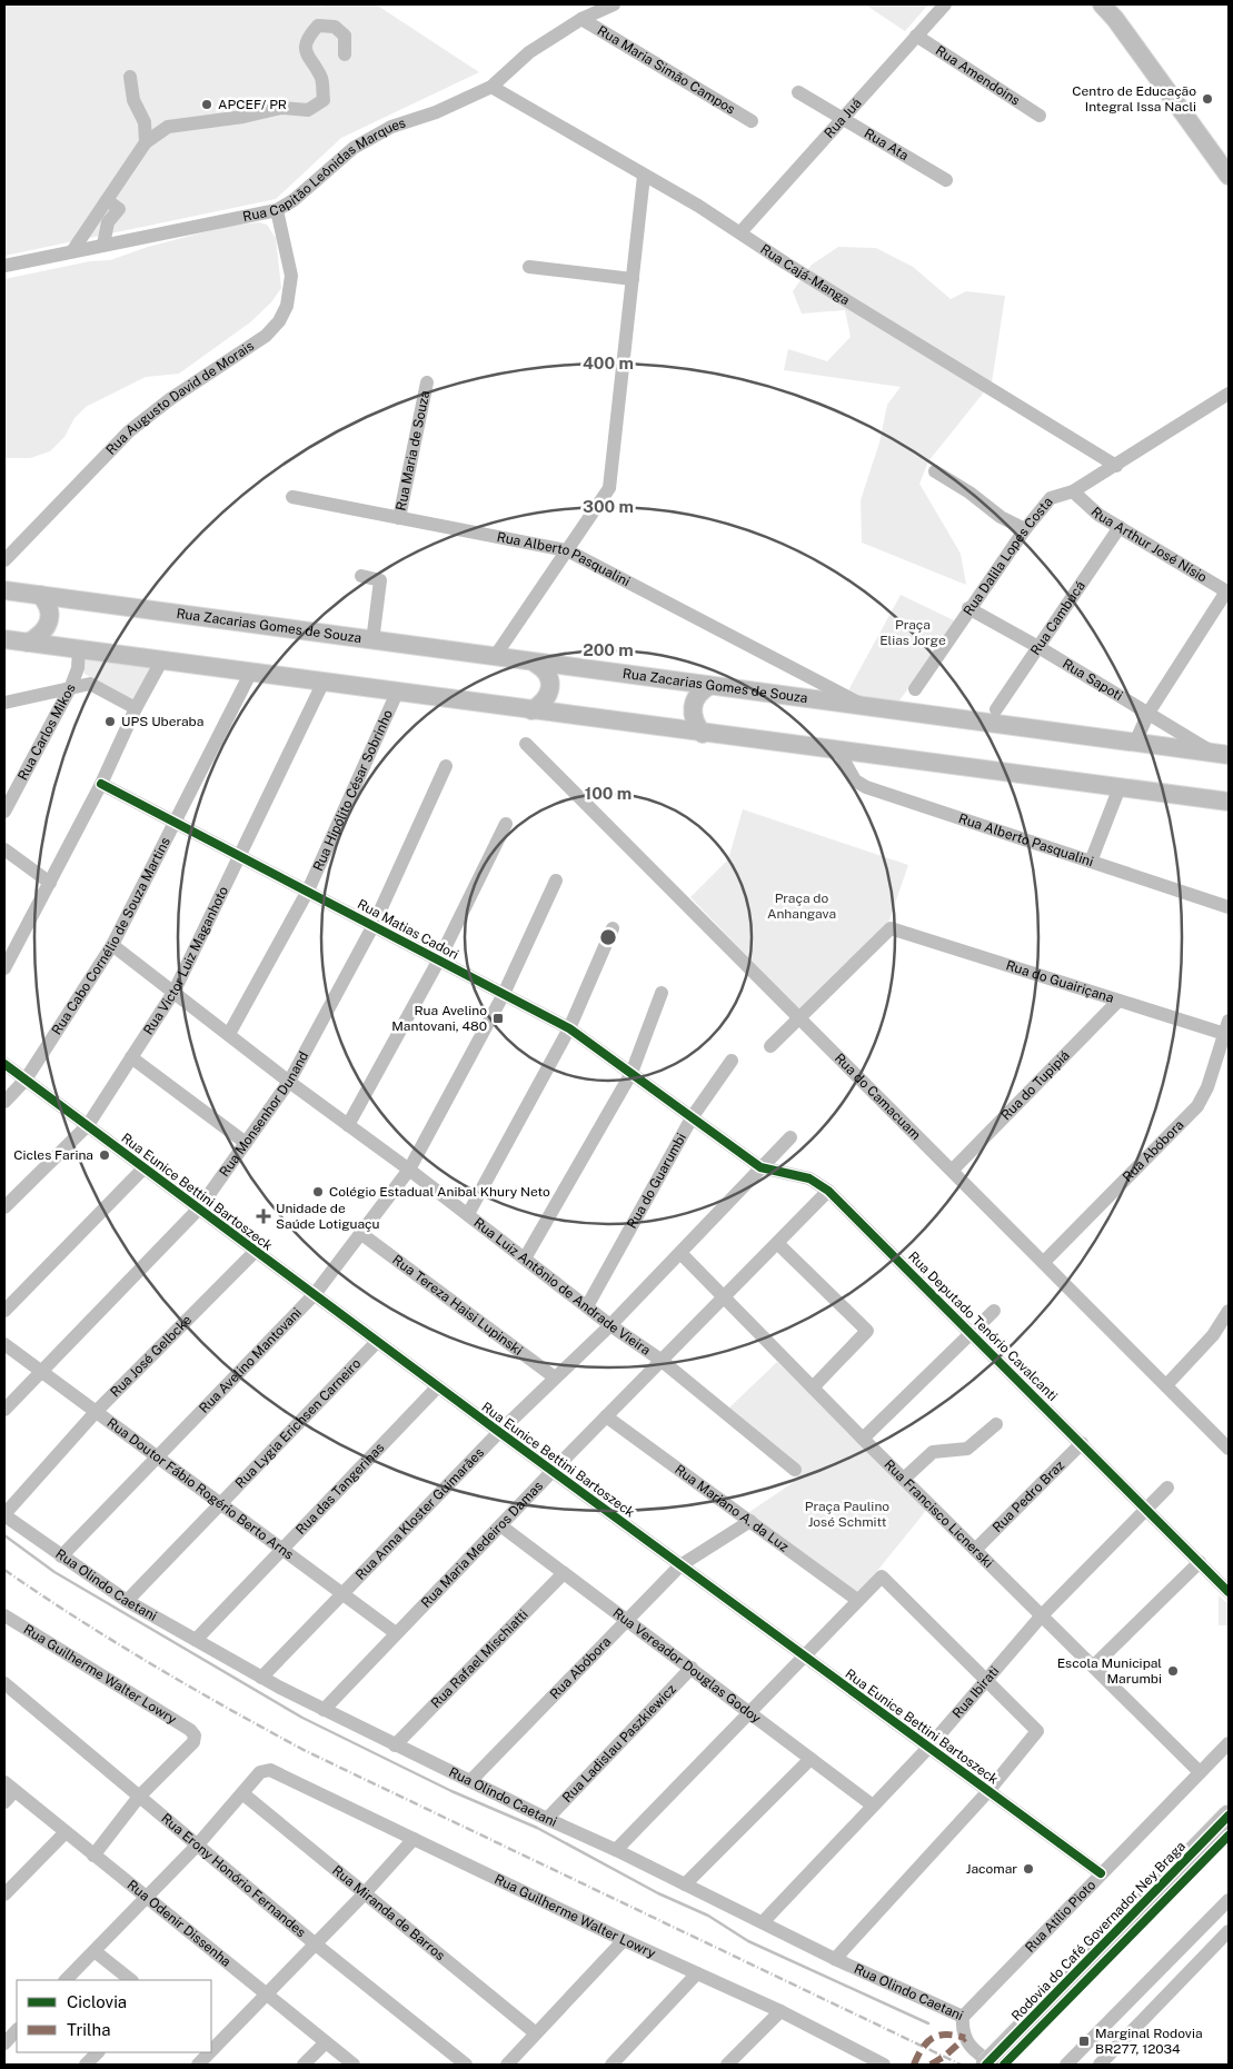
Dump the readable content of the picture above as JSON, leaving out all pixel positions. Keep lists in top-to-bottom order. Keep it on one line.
{"streets":{"highway":["Rodovia do Café Governador Ney Braga"],"main road":["Rua Zacarias Gomes de Souza"],"street":["Rua Maria Simão Campos","Rua Amendoins","Rua Juá","Rua Ata","Rua Capitão Leônidas Marques","Rua Cajá-Manga","Rua Augusto David de Morais","Rua Maria de Souza","Rua Arthur José Nísio","Rua Dalila Lopes Costa","Rua Alberto Pasqualini","Rua Cambucá","Rua Sapoti","Rua Carlos Mikos","Rua Hipólito César Sobrinho","Rua Matias Cadori","Rua Cabo Cornélio de Souza Martins","Rua Victor Luiz Maganhoto","Rua do Guairiçana","Rua do Tupipiá","Rua do Camacuam","Rua Monsenhor Dunand","Rua Abóbora","Rua do Guarumbi","Rua Eunice Bettini Bartoszeck","Rua Luiz Antônio de Andrade Vieira","Rua Tereza Haisi Lupinski","Rua Deputado Tenório Cavalcanti","Rua José Gelbcke","Rua Avelino Mantovani","Rua Lygia Erichsen Carneiro","Rua Doutor Fábio Rogério Berto Arns","Rua das Tangerinas","Rua Pedro Braz","Rua Mariano A. da Luz","Rua Anna Kloster Guimarães","Rua Francisco Licnerski","Rua Maria Medeiros Damas","Rua Olindo Caetani","Rua Rafael Mischiatti","Rua Vereador Douglas Godoy","Rua Guilherme Walter Lowry","Rua Ibirati","Rua Ladislau Paszkiewicz","Rua Erony Honório Fernandes","Rua Miranda de Barros","Rua Atílio Pioto","Rua Odenir Dissenha"]},"crossings":[["Rua Maria Simão Campos","Rua Capitão Leônidas Marques"],["Rua Amendoins","Rua Juá"],["Rua Juá","Rua Ata"],["Rua Juá","Rua Cajá-Manga"],["Rua Capitão Leônidas Marques","Rua Cajá-Manga"],["Rua Capitão Leônidas Marques","Rua Augusto David de Morais"],["Rua Cajá-Manga","Rua Dalila Lopes Costa"],["Rua Maria de Souza","Rua Alberto Pasqualini"],["Rua Arthur José Nísio","Rua Dalila Lopes Costa"],["Rua Arthur José Nísio","Rua Cambucá"],["Rua Dalila Lopes Costa","Rua Sapoti"],["Rua Alberto Pasqualini","Rua Zacarias Gomes de Souza"],["Rua Cambucá","Rua Sapoti"],["Rua Zacarias Gomes de Souza","Rua Sapoti"],["Rua Hipólito César Sobrinho","Rua Matias Cadori"],["Rua Hipólito César Sobrinho","Rua Luiz Antônio de Andrade Vieira"],["Rua Matias Cadori","Rua Cabo Cornélio de Souza Martins"],["Rua Matias Cadori","Rua Victor Luiz Maganhoto"],["Rua Matias Cadori","Rua Monsenhor Dunand"],["Rua Matias Cadori","Rua do Guarumbi"],["Rua Matias Cadori","Rua Deputado Tenório Cavalcanti"],["Rua Matias Cadori","Rua Avelino Mantovani"],["Rua Cabo Cornélio de Souza Martins","Rua Eunice Bettini Bartoszeck"],["Rua Cabo Cornélio de Souza Martins","Rua Luiz Antônio de Andrade Vieira"],["Rua Victor Luiz Maganhoto","Rua Eunice Bettini Bartoszeck"],["Rua Victor Luiz Maganhoto","Rua Luiz Antônio de Andrade Vieira"],["Rua do Guairiçana","Rua do Tupipiá"],["Rua do Guairiçana","Rua do Camacuam"],["Rua do Guairiçana","Rua Abóbora"],["Rua do Tupipiá","Rua do Camacuam"],["Rua do Camacuam","Rua Abóbora"],["Rua Monsenhor Dunand","Rua Eunice Bettini Bartoszeck"],["Rua Monsenhor Dunand","Rua Luiz Antônio de Andrade Vieira"],["Rua Monsenhor Dunand","Rua Doutor Fábio Rogério Berto Arns"],["Rua Abóbora","Rua Eunice Bettini Bartoszeck"],["Rua Abóbora","Rua Mariano A. da Luz"],["Rua Abóbora","Rua Olindo Caetani"],["Rua Abóbora","Rua Vereador Douglas Godoy"],["Rua do Guarumbi","Rua Luiz Antônio de Andrade Vieira"],["Rua do Guarumbi","Rua Deputado Tenório Cavalcanti"],["Rua Eunice Bettini Bartoszeck","Rua José Gelbcke"],["Rua Eunice Bettini Bartoszeck","Rua Avelino Mantovani"],["Rua Eunice Bettini Bartoszeck","Rua Lygia Erichsen Carneiro"],["Rua Eunice Bettini Bartoszeck","Rua das Tangerinas"],["Rua Eunice Bettini Bartoszeck","Rua Anna Kloster Guimarães"],["Rua Eunice Bettini Bartoszeck","Rua Maria Medeiros Damas"],["Rua Eunice Bettini Bartoszeck","Rua Ibirati"],["Rua Eunice Bettini Bartoszeck","Rua Atílio Pioto"],["Rua Luiz Antônio de Andrade Vieira","Rua Avelino Mantovani"],["Rua Luiz Antônio de Andrade Vieira","Rua Anna Kloster Guimarães"],["Rua Luiz Antônio de Andrade Vieira","Rua Maria Medeiros Damas"],["Rua Tereza Haisi Lupinski","Rua Avelino Mantovani"],["Rua Tereza Haisi Lupinski","Rua Anna Kloster Guimarães"],["Rua Deputado Tenório Cavalcanti","Rua Pedro Braz"],["Rua Deputado Tenório Cavalcanti","Rua Anna Kloster Guimarães"],["Rua Deputado Tenório Cavalcanti","Rua Maria Medeiros Damas"],["Rua Deputado Tenório Cavalcanti","Rua Ibirati"],["Rua José Gelbcke","Rua Doutor Fábio Rogério Berto Arns"],["Rua José Gelbcke","Rua Olindo Caetani"],["Rua Avelino Mantovani","Rua Doutor Fábio Rogério Berto Arns"],["Rua Avelino Mantovani","Rua Olindo Caetani"],["Rua Lygia Erichsen Carneiro","Rua Doutor Fábio Rogério Berto Arns"],["Rua Lygia Erichsen Carneiro","Rua Olindo Caetani"],["Rua Doutor Fábio Rogério Berto Arns","Rua das Tangerinas"],["Rua Doutor Fábio Rogério Berto Arns","Rua Anna Kloster Guimarães"],["Rua Doutor Fábio Rogério Berto Arns","Rua Maria Medeiros Damas"],["Rua das Tangerinas","Rua Olindo Caetani"],["Rua Pedro Braz","Rua Francisco Licnerski"],["Rua Mariano A. da Luz","Rua Maria Medeiros Damas"],["Rua Anna Kloster Guimarães","Rua Francisco Licnerski"],["Rua Anna Kloster Guimarães","Rua Olindo Caetani"],["Rua Francisco Licnerski","Rua Maria Medeiros Damas"],["Rua Francisco Licnerski","Rua Ibirati"],["Rua Francisco Licnerski","Rua Atílio Pioto"],["Rua Maria Medeiros Damas","Rua Olindo Caetani"],["Rua Maria Medeiros Damas","Rua Vereador Douglas Godoy"],["Rua Olindo Caetani","Rua Rafael Mischiatti"],["Rua Olindo Caetani","Rua Ibirati"],["Rua Olindo Caetani","Rua Ladislau Paszkiewicz"],["Rua Olindo Caetani","Rua Atílio Pioto"],["Rua Olindo Caetani","Rodovia do Café Governador Ney Braga"],["Rua Rafael Mischiatti","Rua Vereador Douglas Godoy"],["Rua Vereador Douglas Godoy","Rua Ibirati"],["Rua Vereador Douglas Godoy","Rua Ladislau Paszkiewicz"],["Rua Guilherme Walter Lowry","Rua Erony Honório Fernandes"],["Rua Guilherme Walter Lowry","Rua Miranda de Barros"]],"parks":["Praça Elias Jorge","Praça do Anhangava","Praça Paulino José Schmitt"],"places":{"other":["Centro de Educação Integral Issa Nacli","APCEF/ PR","UPS Uberaba","Cicles Farina","Colégio Estadual Anibal Khury Neto","Escola Municipal Marumbi","Jacomar"],"transit":["Rua Avelino Mantovani, 480","Marginal Rodovia BR277, 12034"],"health":["Unidade de Saúde Lotiguaçu"]},"legend":["Ciclovia","Trilha"],"rings":["400 m","300 m","200 m","100 m"]}
